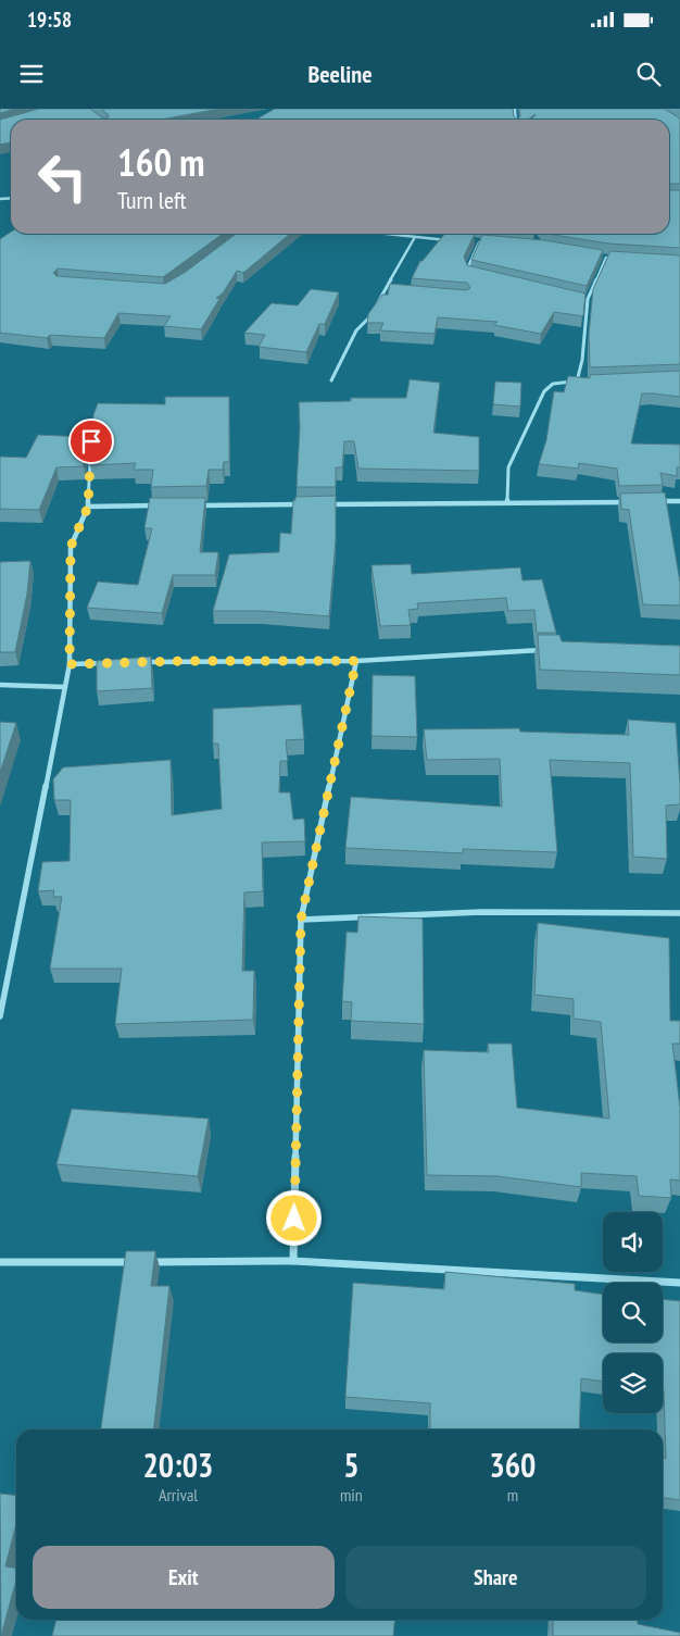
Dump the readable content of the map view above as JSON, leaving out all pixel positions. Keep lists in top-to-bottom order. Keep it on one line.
{"page":{"status":"19:58","header":"Beeline","turn":["160 m","Turn left"],"eta":["20:03","Arrival","5","min","360","m"],"buttons":["Exit","Share"]}}
